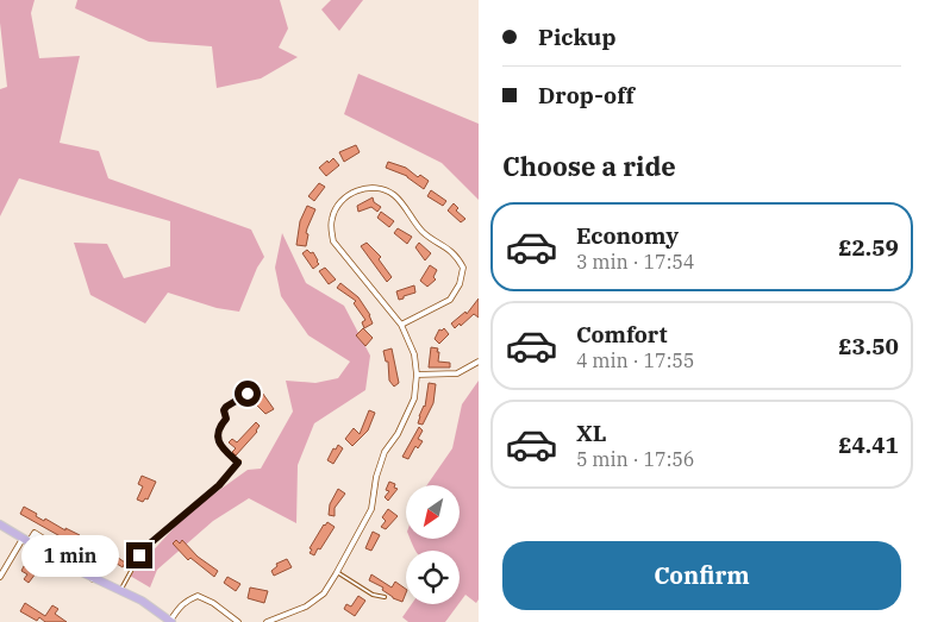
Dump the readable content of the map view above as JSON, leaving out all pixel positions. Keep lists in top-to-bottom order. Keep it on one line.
{"north":"bottom left","page":{"banner":["Pickup","Drop-off"],"heading":"Choose a ride","list":[{"name":"Economy","note":"3 min · 17:54","value":"£2.59"},{"name":"Comfort","note":"4 min · 17:55","value":"£3.50"},{"name":"XL","note":"5 min · 17:56","value":"£4.41"}],"buttons":"Confirm","bubble":"1 min"}}
